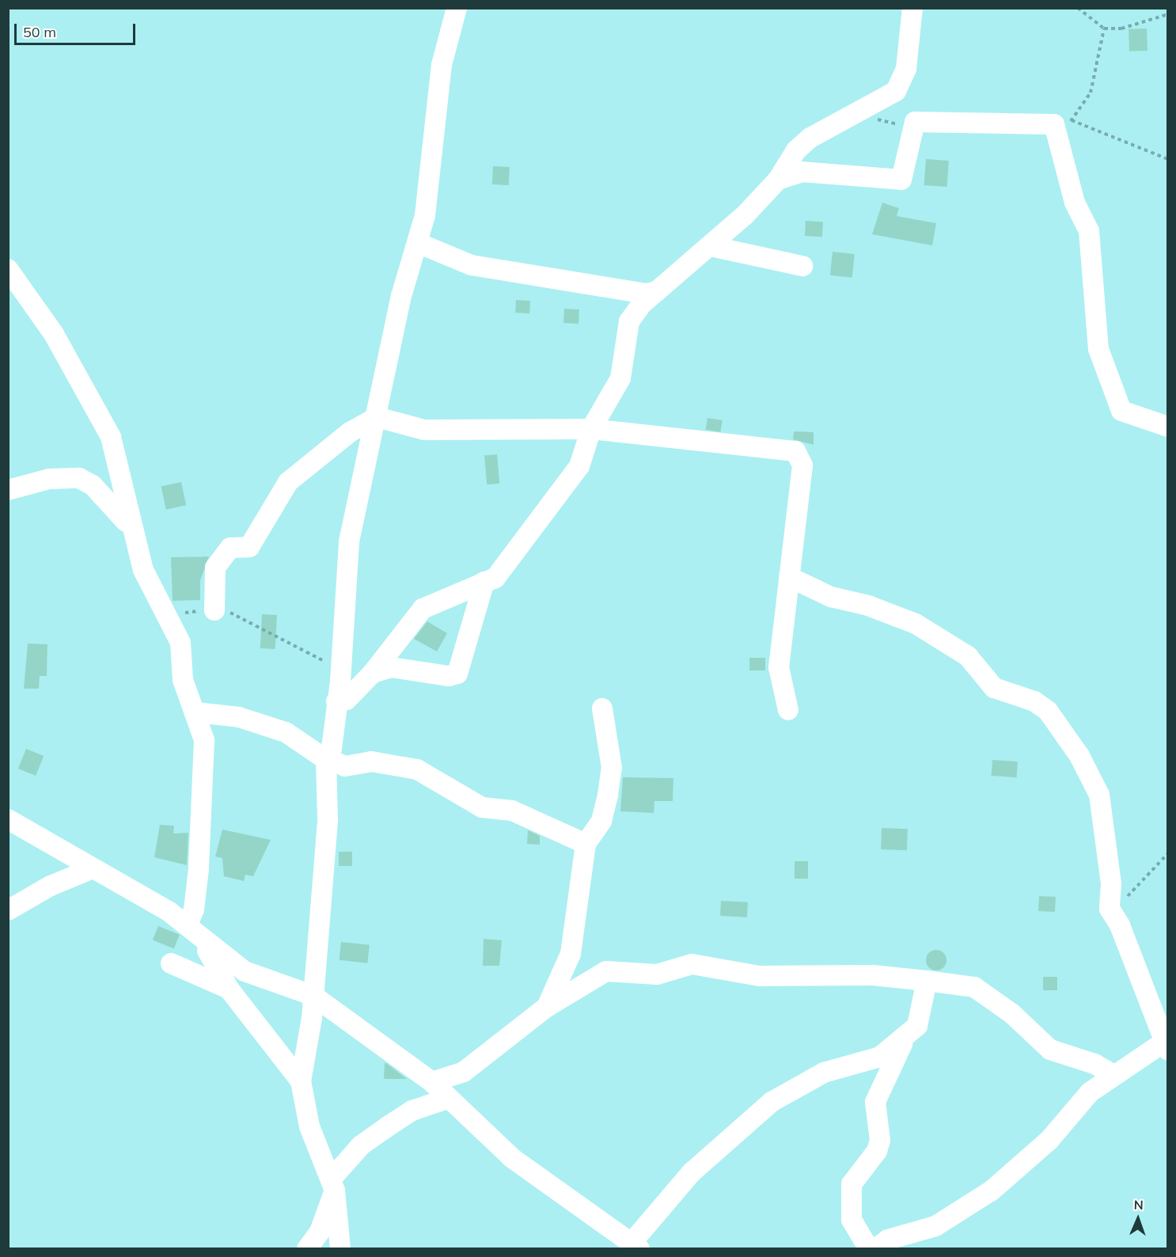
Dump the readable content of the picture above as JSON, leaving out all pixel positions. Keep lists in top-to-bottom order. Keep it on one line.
{"scale_bar":"50 m","north":"top"}
